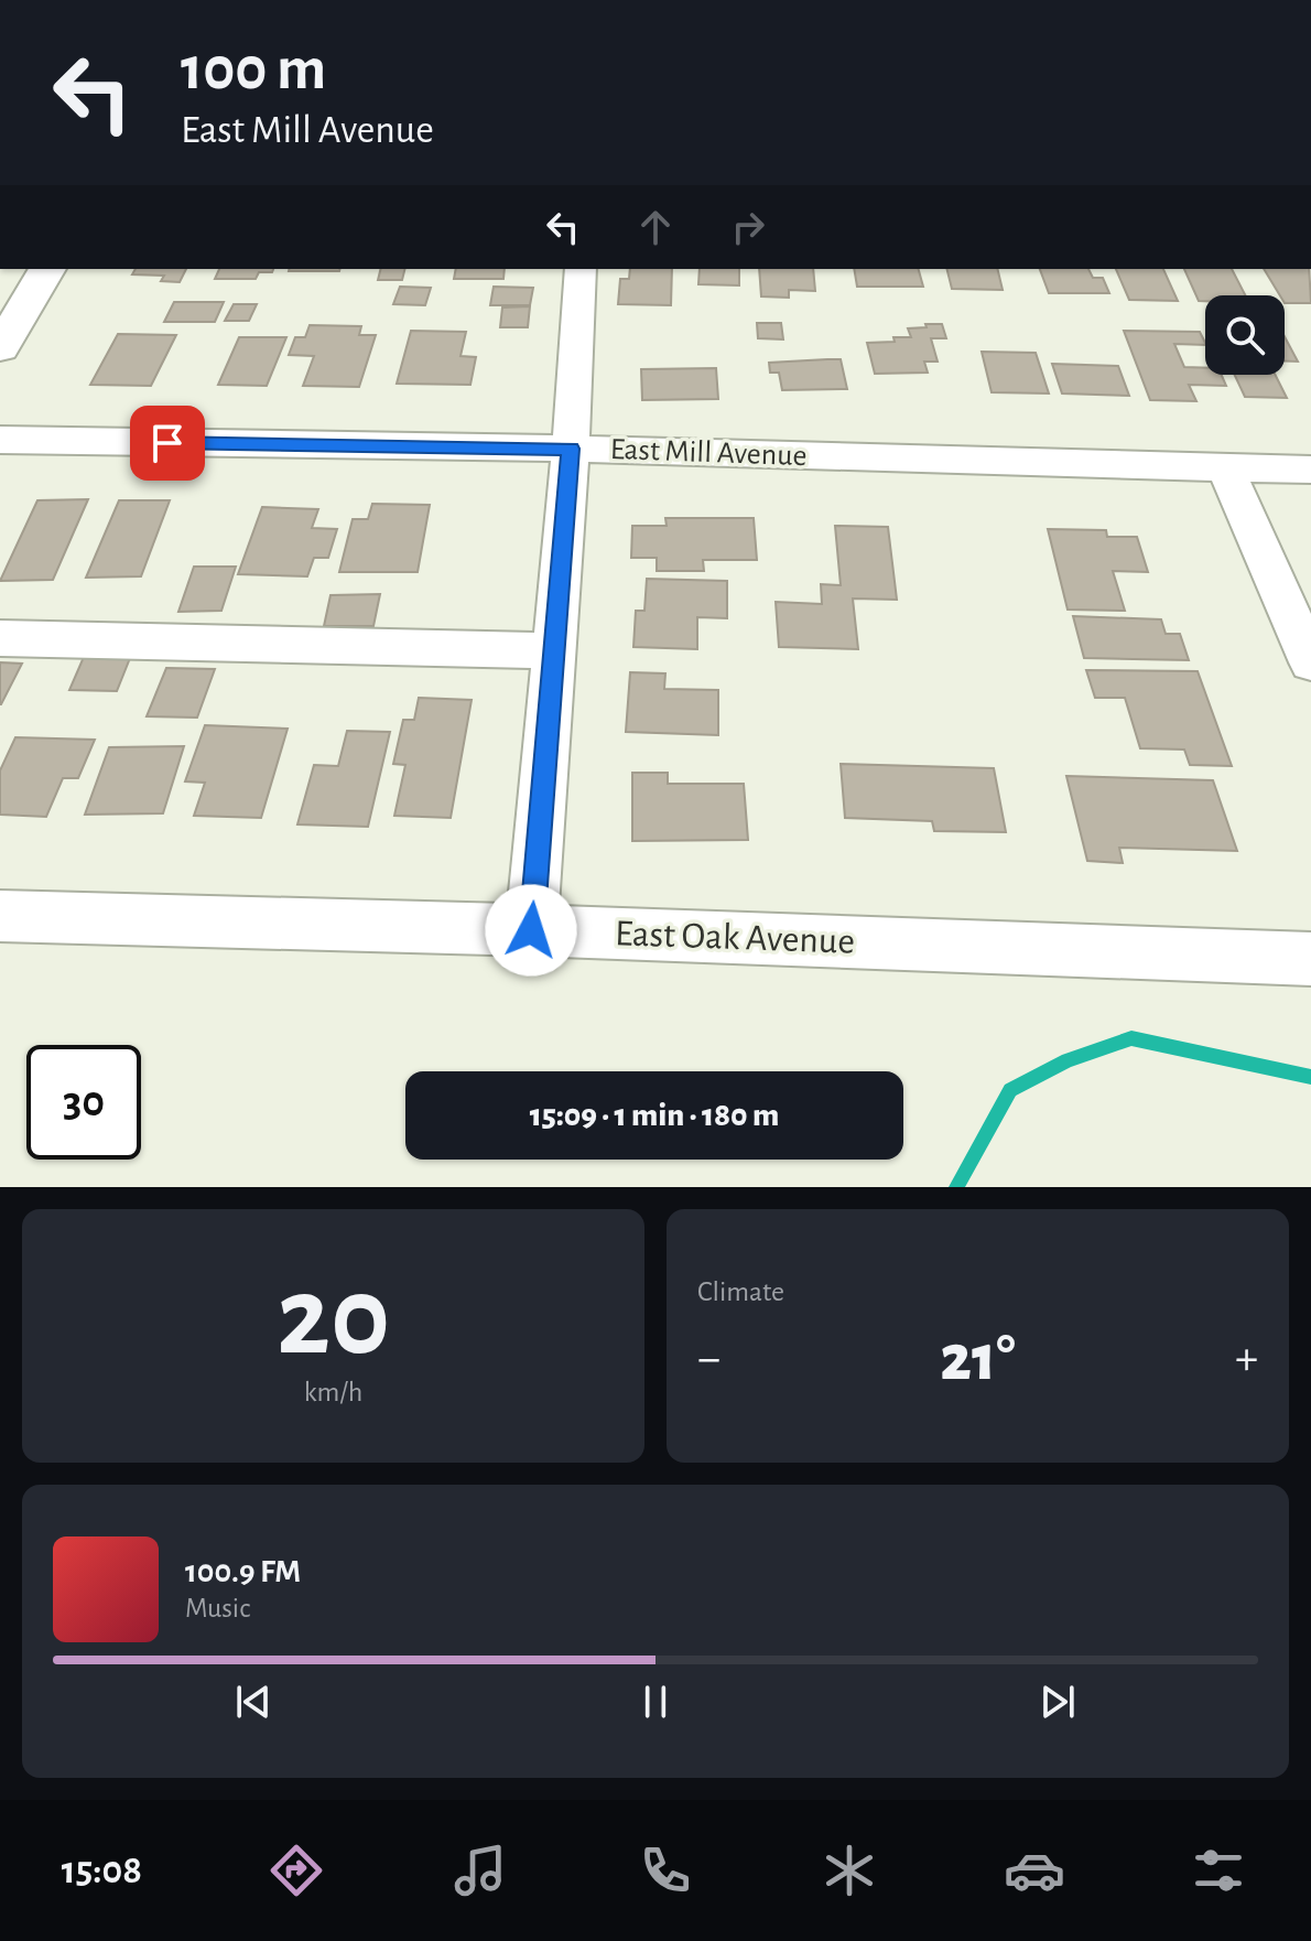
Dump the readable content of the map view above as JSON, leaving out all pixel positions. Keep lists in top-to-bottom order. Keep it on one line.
{"streets":{"street":["East Mill Avenue","East Oak Avenue"]},"page":{"turn":["100 m","East Mill Avenue"],"limit":"30","trip":"15:09 · 1 min · 180 m","tile":[["20","km/h"],"Climate"],"heat":["−","21°","+"],"song":["100.9 FM","Music"],"tabs":"15:08"}}
